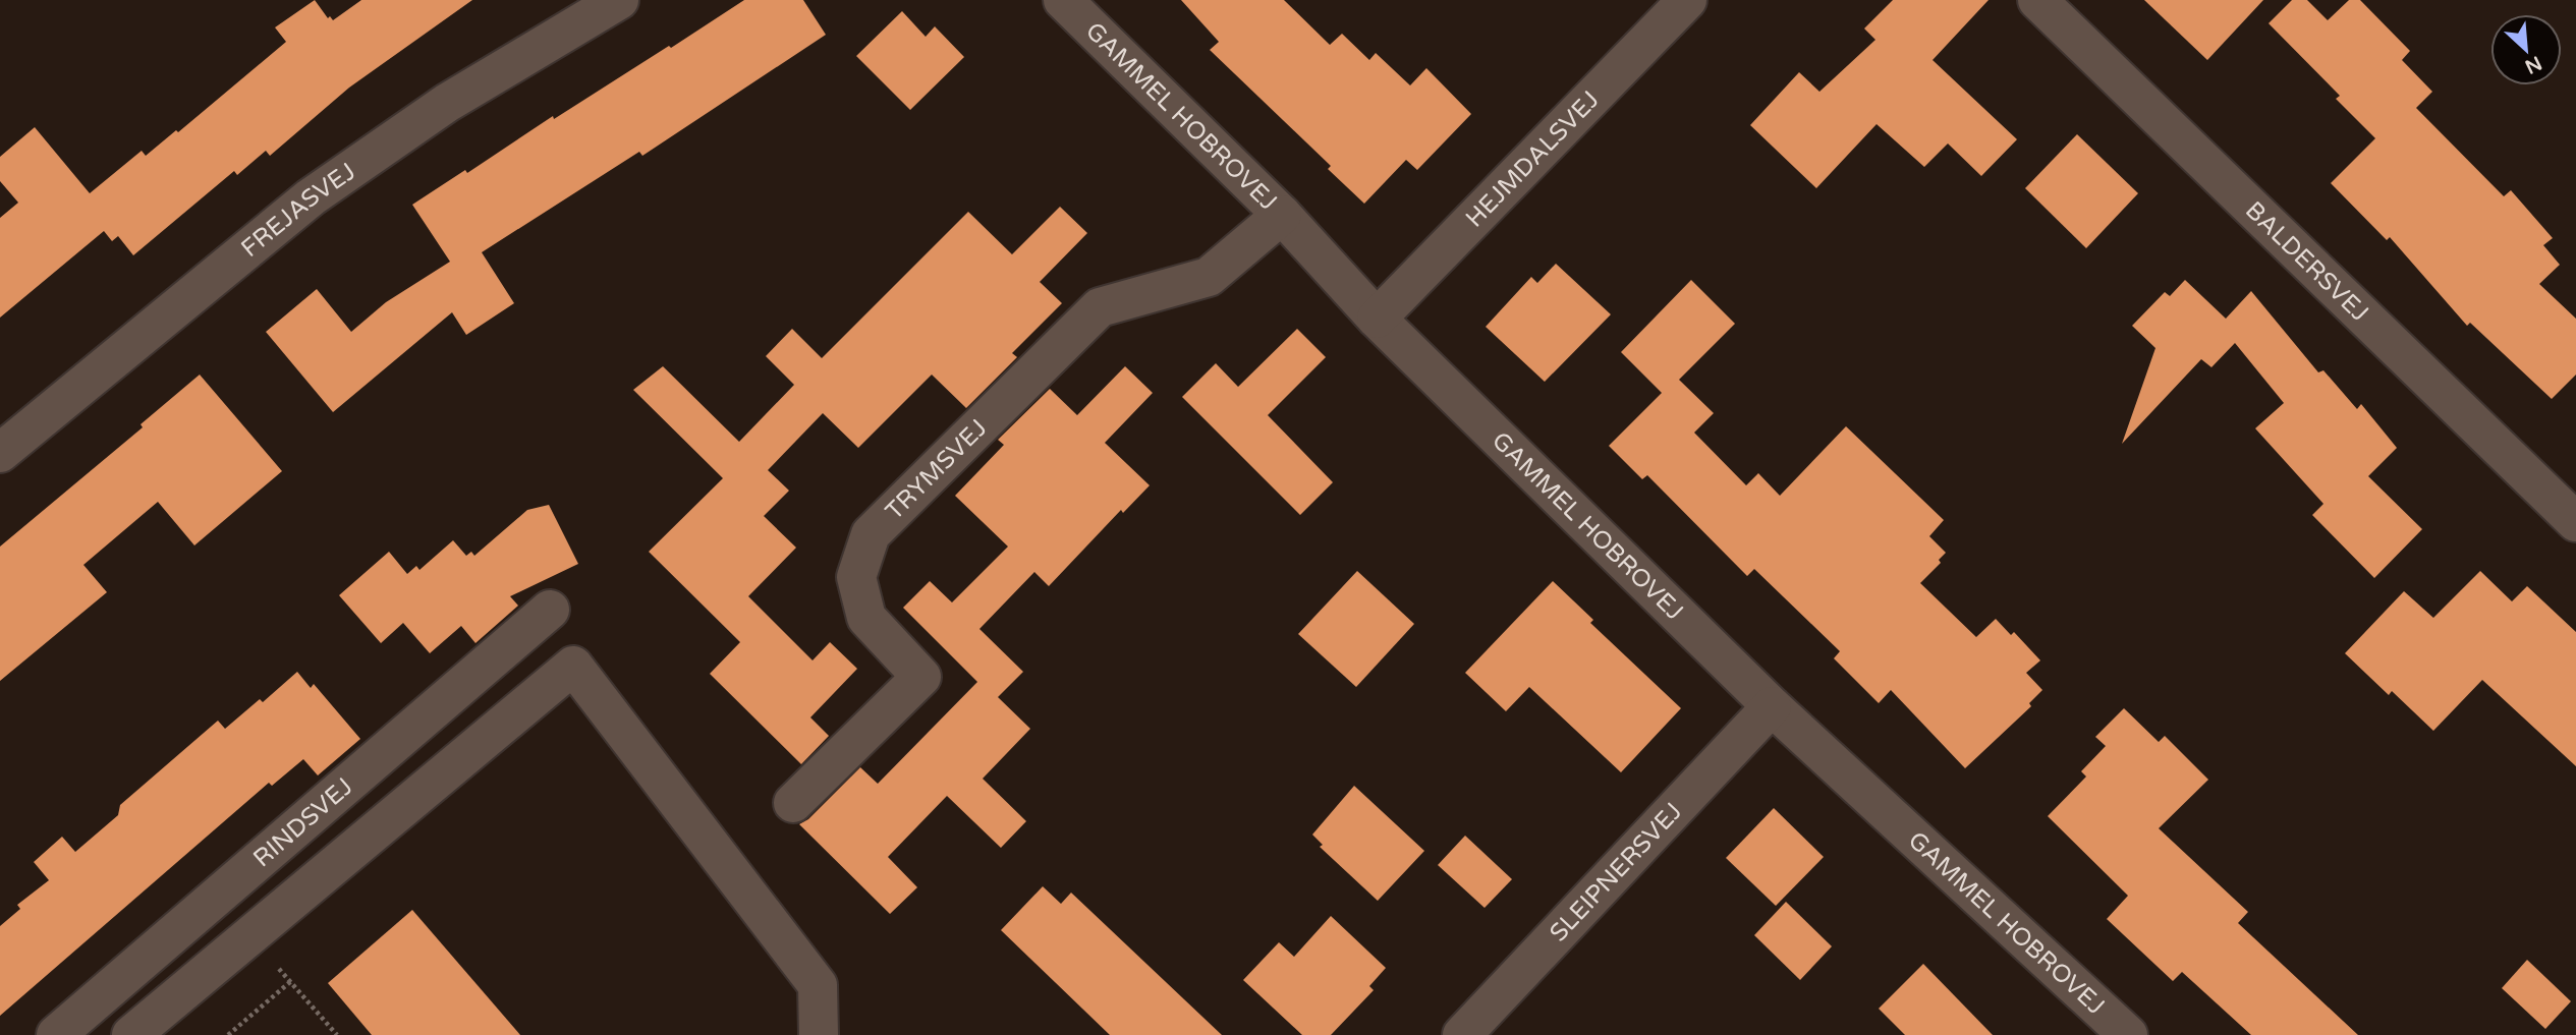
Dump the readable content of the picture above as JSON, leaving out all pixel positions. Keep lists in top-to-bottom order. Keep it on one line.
{"streets":{"street":["GAMMEL HOBROVEJ","HEJMDALSVEJ","FREJASVEJ","BALDERSVEJ","TRYMSVEJ","RINDSVEJ","SLEIPNERSVEJ"]},"crossings":[["GAMMEL HOBROVEJ","HEJMDALSVEJ"],["GAMMEL HOBROVEJ","TRYMSVEJ"],["GAMMEL HOBROVEJ","SLEIPNERSVEJ"]],"north":"bottom right"}
